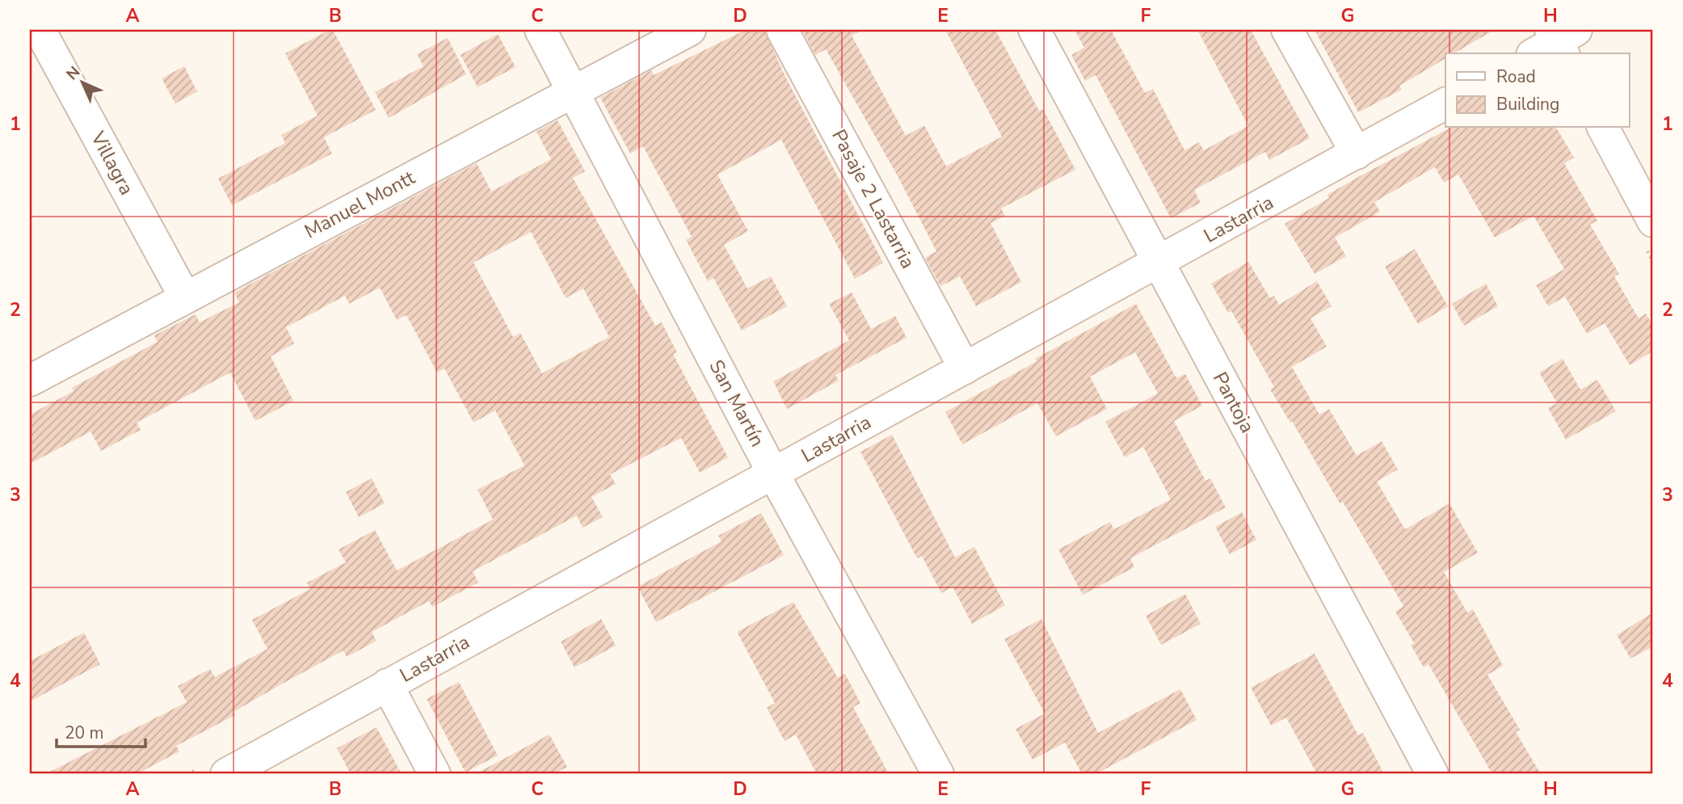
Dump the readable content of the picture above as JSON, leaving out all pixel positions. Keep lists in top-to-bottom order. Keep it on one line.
{"streets":{"street":["Villagra","Pasaje 2 Lastarria","Manuel Montt","Lastarria","Pantoja","San Martín"]},"crossings":[["Villagra","Manuel Montt"],["Pasaje 2 Lastarria","Lastarria"],["Manuel Montt","San Martín"],["Lastarria","Pantoja"],["Lastarria","San Martín"]],"legend":["Road","Building"],"scale_bar":"20 m","north":"top left","grid":{"columns":["A","B","C","D","E","F","G","H"],"rows":["1","2","3","4"]}}
